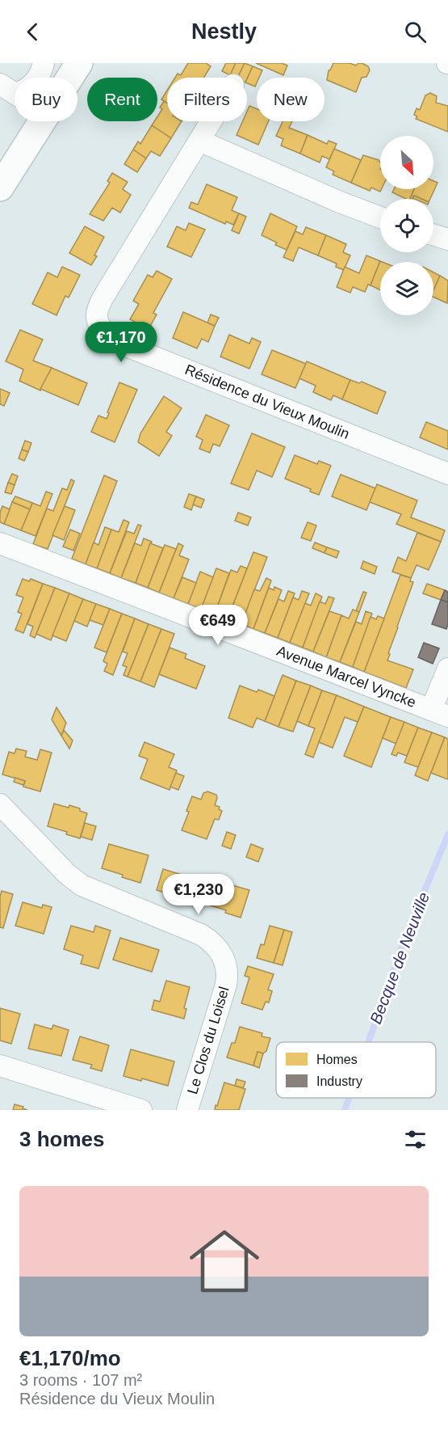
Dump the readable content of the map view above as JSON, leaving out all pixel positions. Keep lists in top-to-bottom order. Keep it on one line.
{"streets":{"street":["Résidence du Vieux Moulin","Avenue Marcel Vyncke","Le Clos du Loisel"]},"water":["Becque de Neuville"],"legend":["Homes","Industry"],"north":"bottom right","page":{"header":"Nestly","chip":["Buy","Rent","Filters","New"],"price":["€1,170","€649","€1,230"],"heading":"3 homes","list":[{"name":"€1,170/mo","note":"3 rooms · 107 m² · Résidence du Vieux Moulin"}]}}
